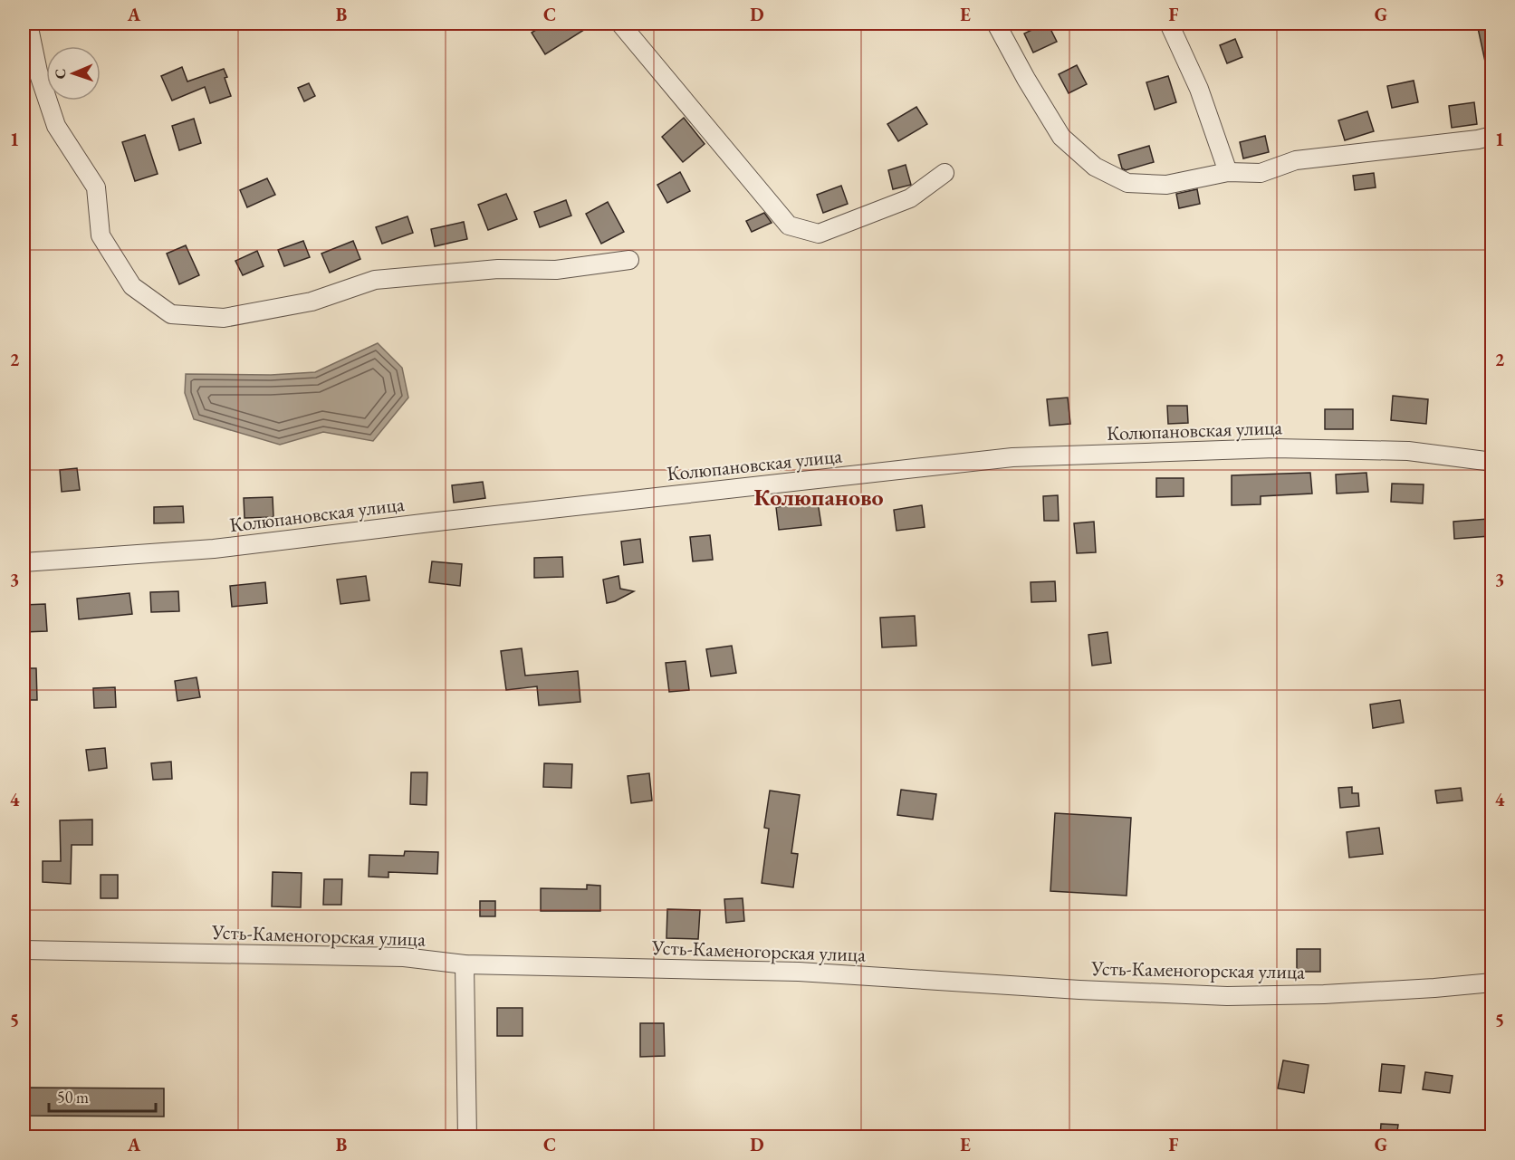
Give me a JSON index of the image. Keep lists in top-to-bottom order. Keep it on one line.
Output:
{"streets":{"street":["Колюпановская улица","Усть-Каменогорская улица"]},"districts":["Колюпаново"],"scale_bar":"50 m","north":"left","grid":{"columns":["A","B","C","D","E","F","G"],"rows":["1","2","3","4","5"]}}
